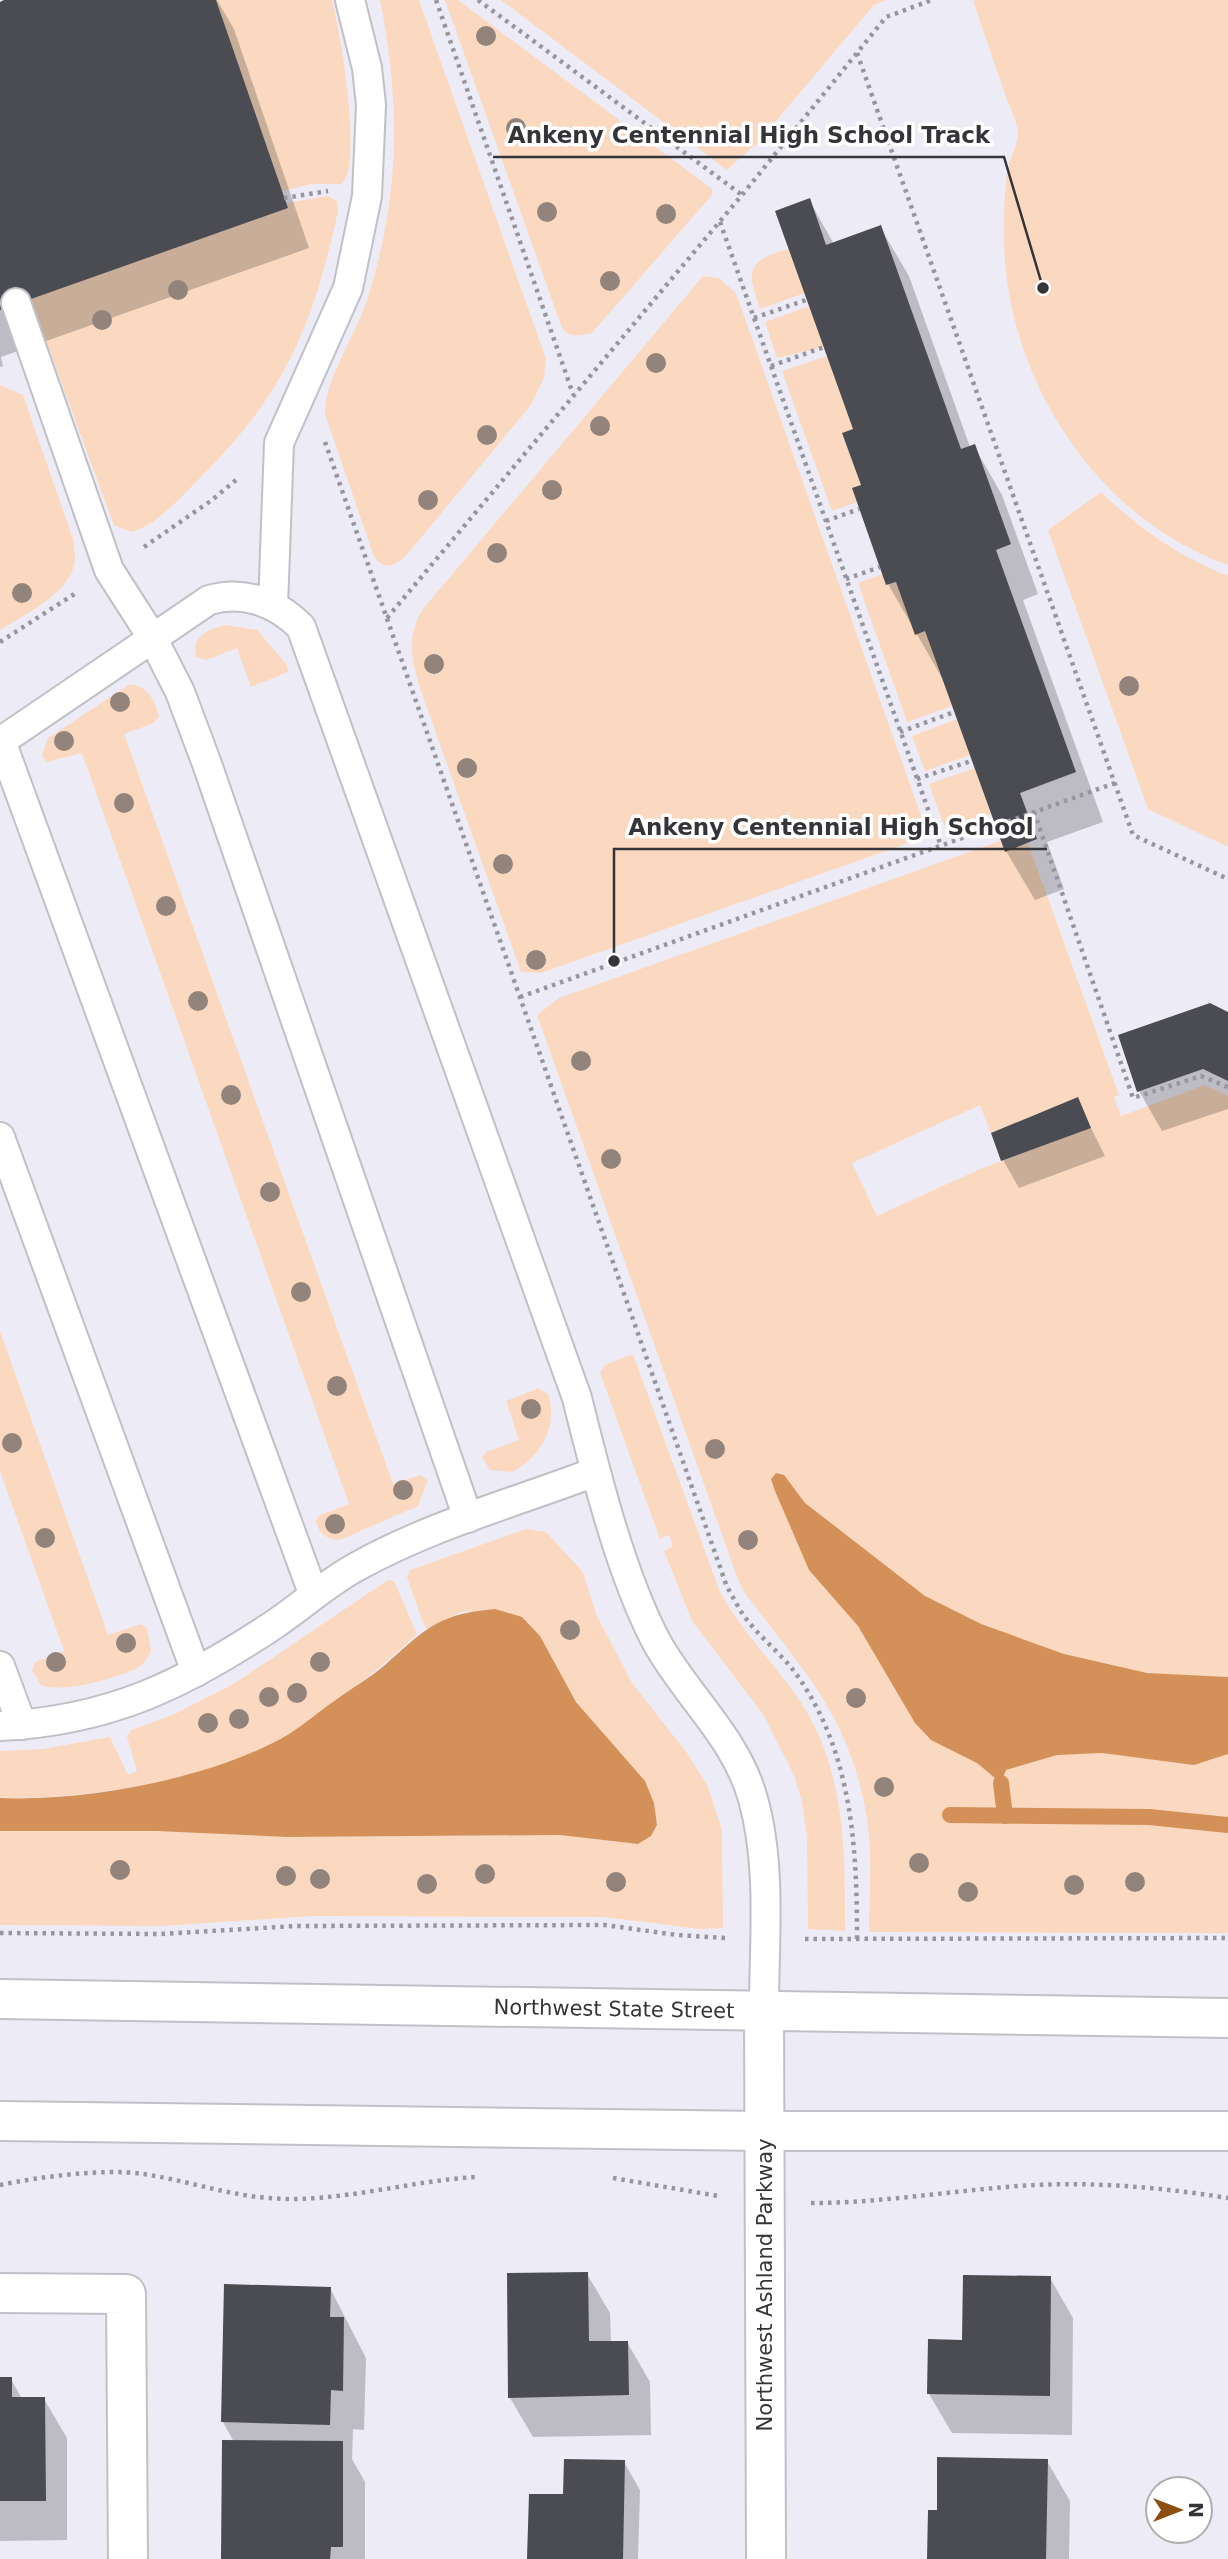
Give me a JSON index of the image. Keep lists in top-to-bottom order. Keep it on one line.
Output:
{"streets":{"main road":["Northwest State Street","Northwest Ashland Parkway"]},"crossings":[["Northwest State Street","Northwest Ashland Parkway"]],"places":["Ankeny Centennial High School Track","Ankeny Centennial High School"],"north":"right"}
